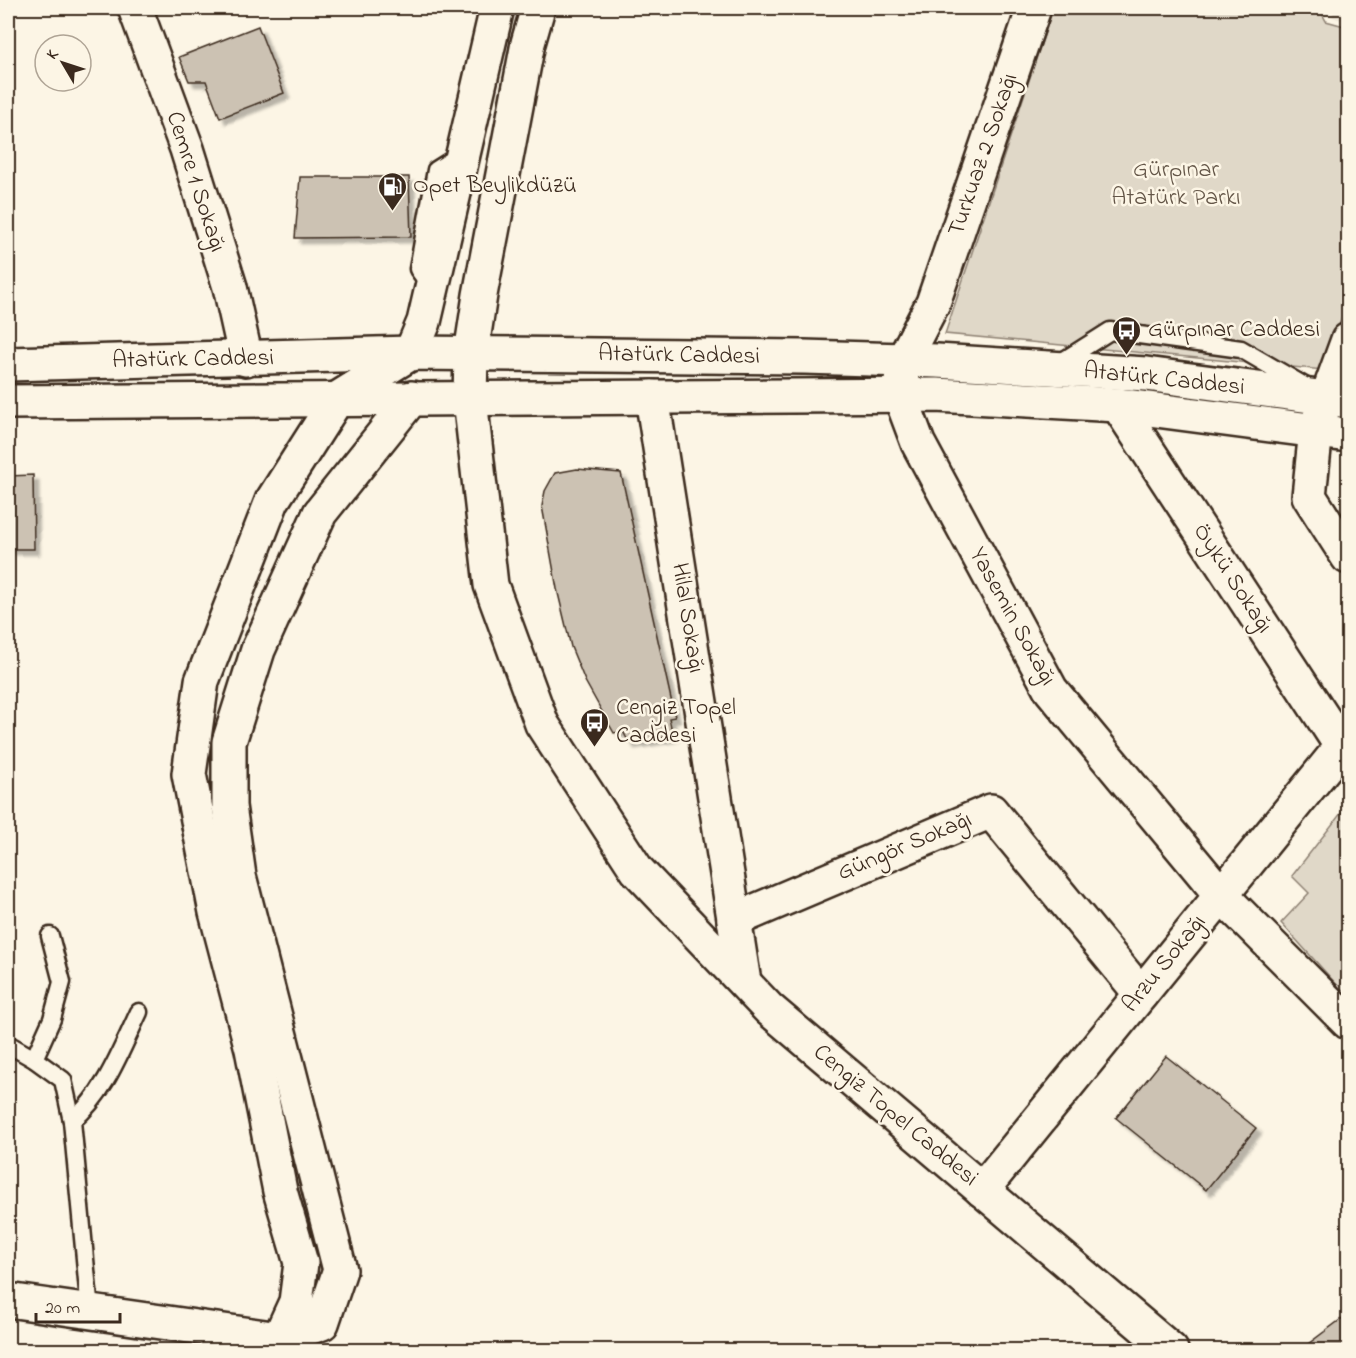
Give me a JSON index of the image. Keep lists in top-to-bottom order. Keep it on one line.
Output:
{"streets":{"street":["Turkuaz 2 Sokağı","Cemre 1 Sokağı","Atatürk Caddesi","Öykü Sokağı","Yasemin Sokağı","Hilal Sokağı","Güngör Sokağı","Arzu Sokağı","Cengiz Topel Caddesi"]},"crossings":[["Turkuaz 2 Sokağı","Yasemin Sokağı"],["Cemre 1 Sokağı","Atatürk Caddesi"],["Atatürk Caddesi","Öykü Sokağı"],["Atatürk Caddesi","Yasemin Sokağı"],["Atatürk Caddesi","Hilal Sokağı"],["Atatürk Caddesi","Cengiz Topel Caddesi"],["Öykü Sokağı","Arzu Sokağı"],["Yasemin Sokağı","Arzu Sokağı"],["Hilal Sokağı","Güngör Sokağı"],["Hilal Sokağı","Cengiz Topel Caddesi"],["Güngör Sokağı","Arzu Sokağı"],["Arzu Sokağı","Cengiz Topel Caddesi"]],"parks":["Gürpınar Atatürk Parkı"],"places":{"fuel station":["Opet Beylikdüzü"],"bus stop":["Gürpınar Caddesi","Cengiz Topel Caddesi"]},"scale_bar":"20 m","north":"top left"}
